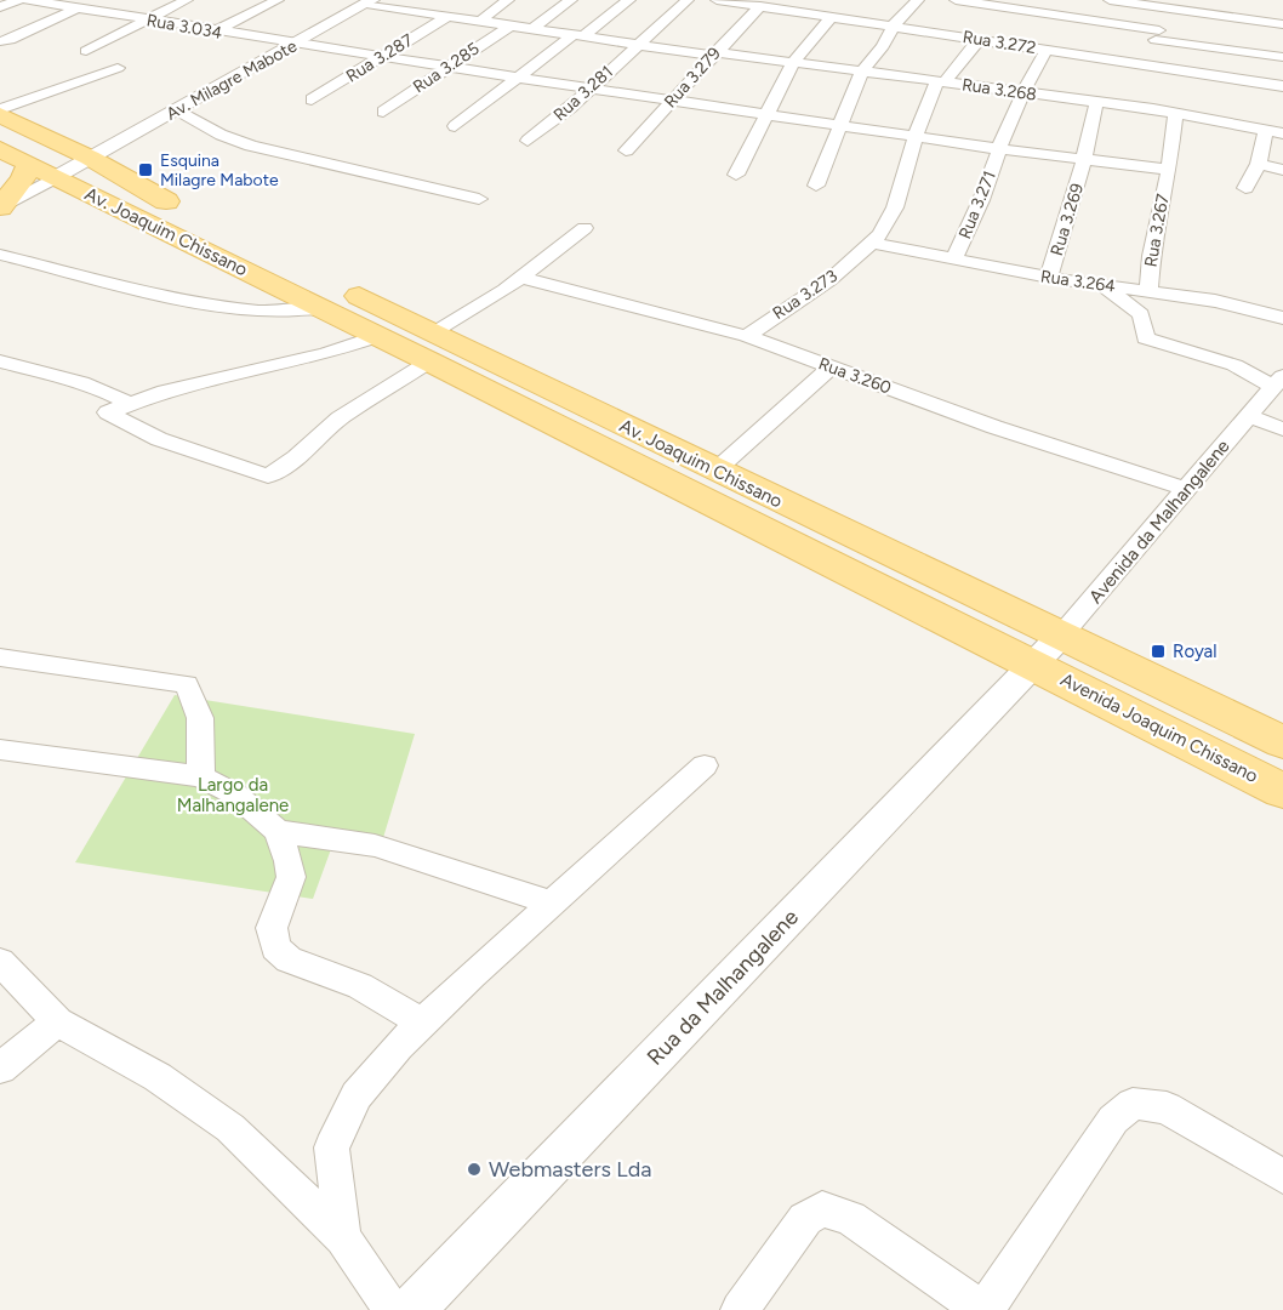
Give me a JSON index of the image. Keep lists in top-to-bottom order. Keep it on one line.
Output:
{"streets":{"main road":["Av. Joaquim Chissano","Avenida Joaquim Chissano"],"street":["Rua 3.034","Rua 3.272","Rua 3.287","Rua 3.285","Rua 3.279","Av. Milagre Mabote","Rua 3.268","Rua 3.281","Rua 3.271","Rua 3.269","Rua 3.267","Rua 3.264","Rua 3.273","Rua 3.260","Avenida da Malhangalene","Rua da Malhangalene"]},"crossings":[["Rua 3.034","Rua 3.287"],["Rua 3.034","Rua 3.285"],["Rua 3.034","Rua 3.279"],["Rua 3.034","Av. Milagre Mabote"],["Rua 3.034","Rua 3.281"],["Rua 3.034","Rua 3.271"],["Rua 3.034","Rua 3.269"],["Rua 3.034","Rua 3.267"],["Rua 3.034","Rua 3.273"],["Rua 3.272","Rua 3.279"],["Rua 3.272","Rua 3.268"],["Rua 3.272","Rua 3.271"],["Rua 3.272","Rua 3.273"],["Rua 3.287","Rua 3.268"],["Rua 3.285","Rua 3.268"],["Rua 3.279","Rua 3.268"],["Av. Milagre Mabote","Rua 3.268"],["Av. Milagre Mabote","Av. Joaquim Chissano"],["Rua 3.268","Rua 3.281"],["Rua 3.268","Rua 3.271"],["Rua 3.268","Rua 3.269"],["Rua 3.268","Rua 3.267"],["Rua 3.268","Rua 3.273"],["Rua 3.271","Rua 3.264"],["Rua 3.269","Rua 3.264"],["Rua 3.267","Rua 3.264"],["Av. Joaquim Chissano","Avenida da Malhangalene"],["Av. Joaquim Chissano","Avenida Joaquim Chissano"],["Av. Joaquim Chissano","Rua da Malhangalene"],["Rua 3.264","Rua 3.273"],["Rua 3.273","Rua 3.260"],["Rua 3.260","Avenida da Malhangalene"],["Avenida da Malhangalene","Avenida Joaquim Chissano"],["Avenida da Malhangalene","Rua da Malhangalene"],["Avenida Joaquim Chissano","Rua da Malhangalene"]],"parks":["Largo da Malhangalene"],"places":{"transit":["Esquina Milagre Mabote","Royal"],"other":["Webmasters Lda"]}}
